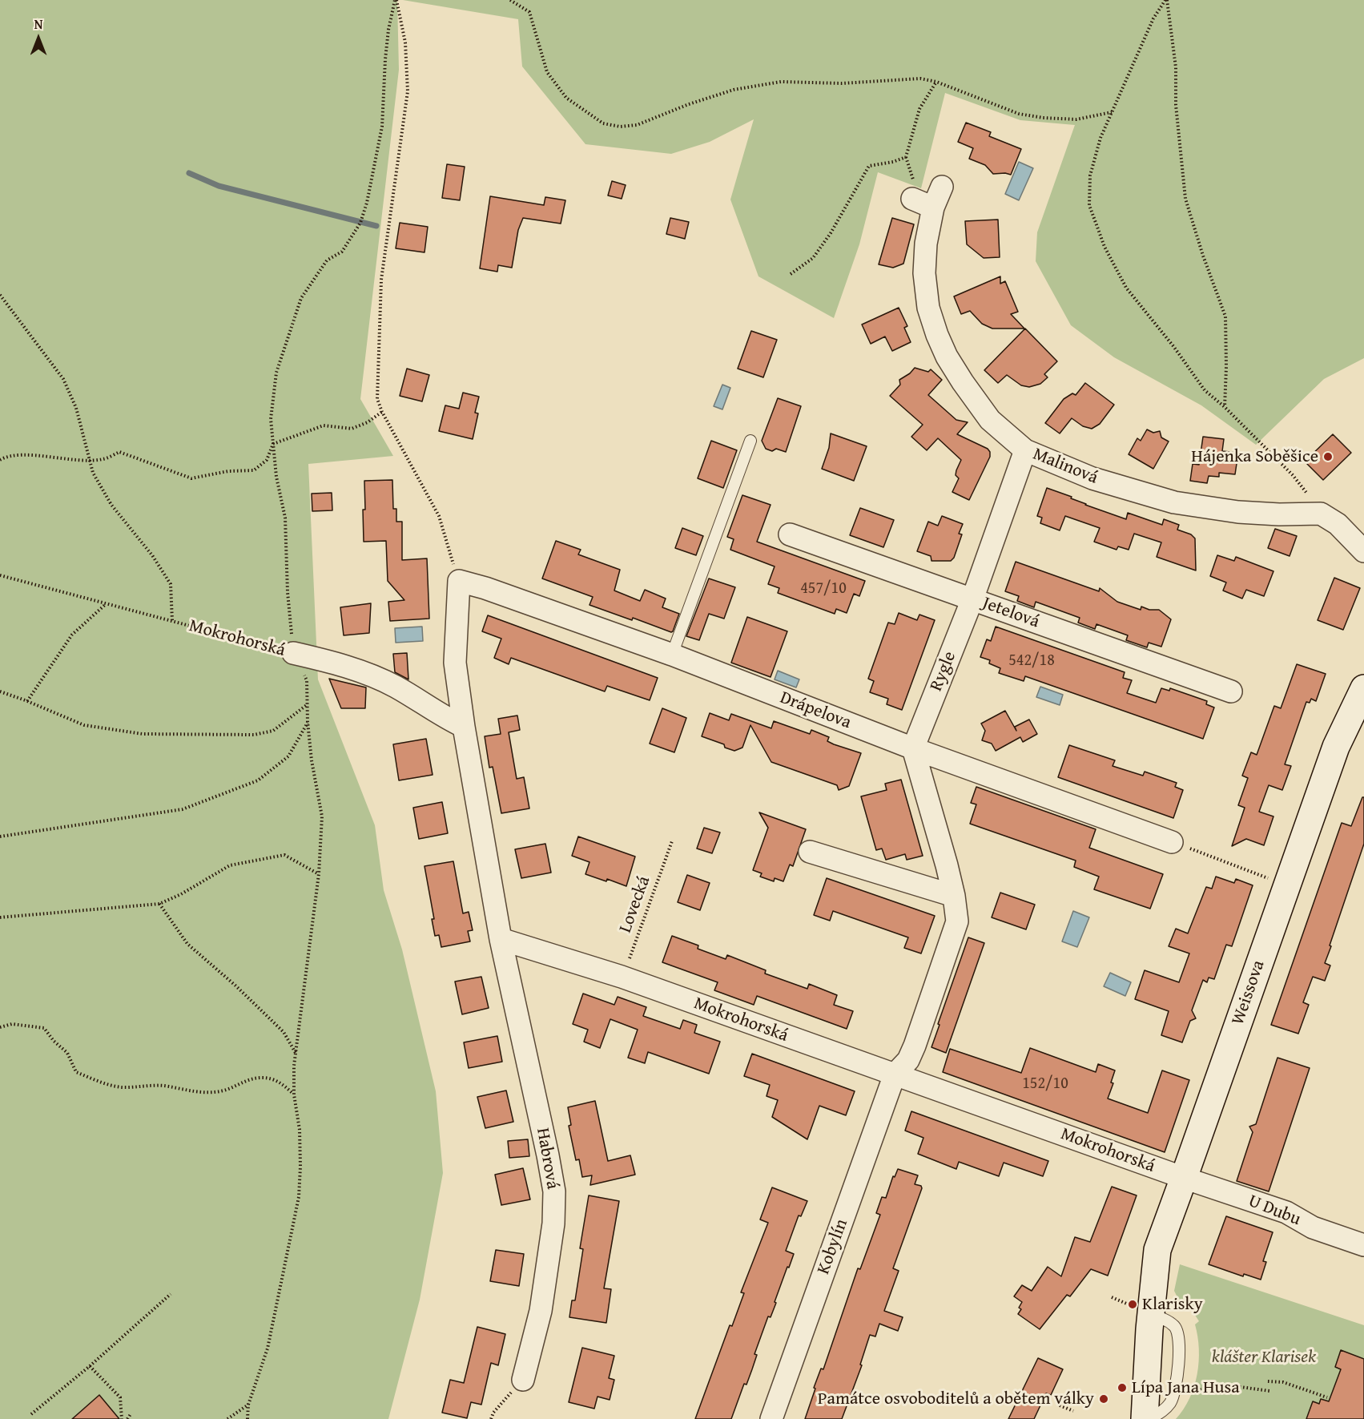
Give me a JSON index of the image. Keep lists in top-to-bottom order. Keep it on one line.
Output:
{"streets":{"street":["Malinová","Jetelová","Mokrohorská","Rygle","Drápelova","Weissova","Habrová","U Dubu","Kobylín"],"path":["Lovecká"]},"crossings":[["Malinová","Rygle"],["Jetelová","Rygle"],["Mokrohorská","Lovecká"],["Mokrohorská","Weissova"],["Mokrohorská","Habrová"],["Mokrohorská","U Dubu"],["Mokrohorská","Kobylín"],["Rygle","Drápelova"],["Weissova","U Dubu"]],"parks":["klášter Klarisek"],"places":["Hájenka Soběšice","Klarisky","Lípa Jana Husa","Památce osvoboditelů a obětem války"],"house_numbers":["457/10","542/18","152/10"],"north":"top"}
